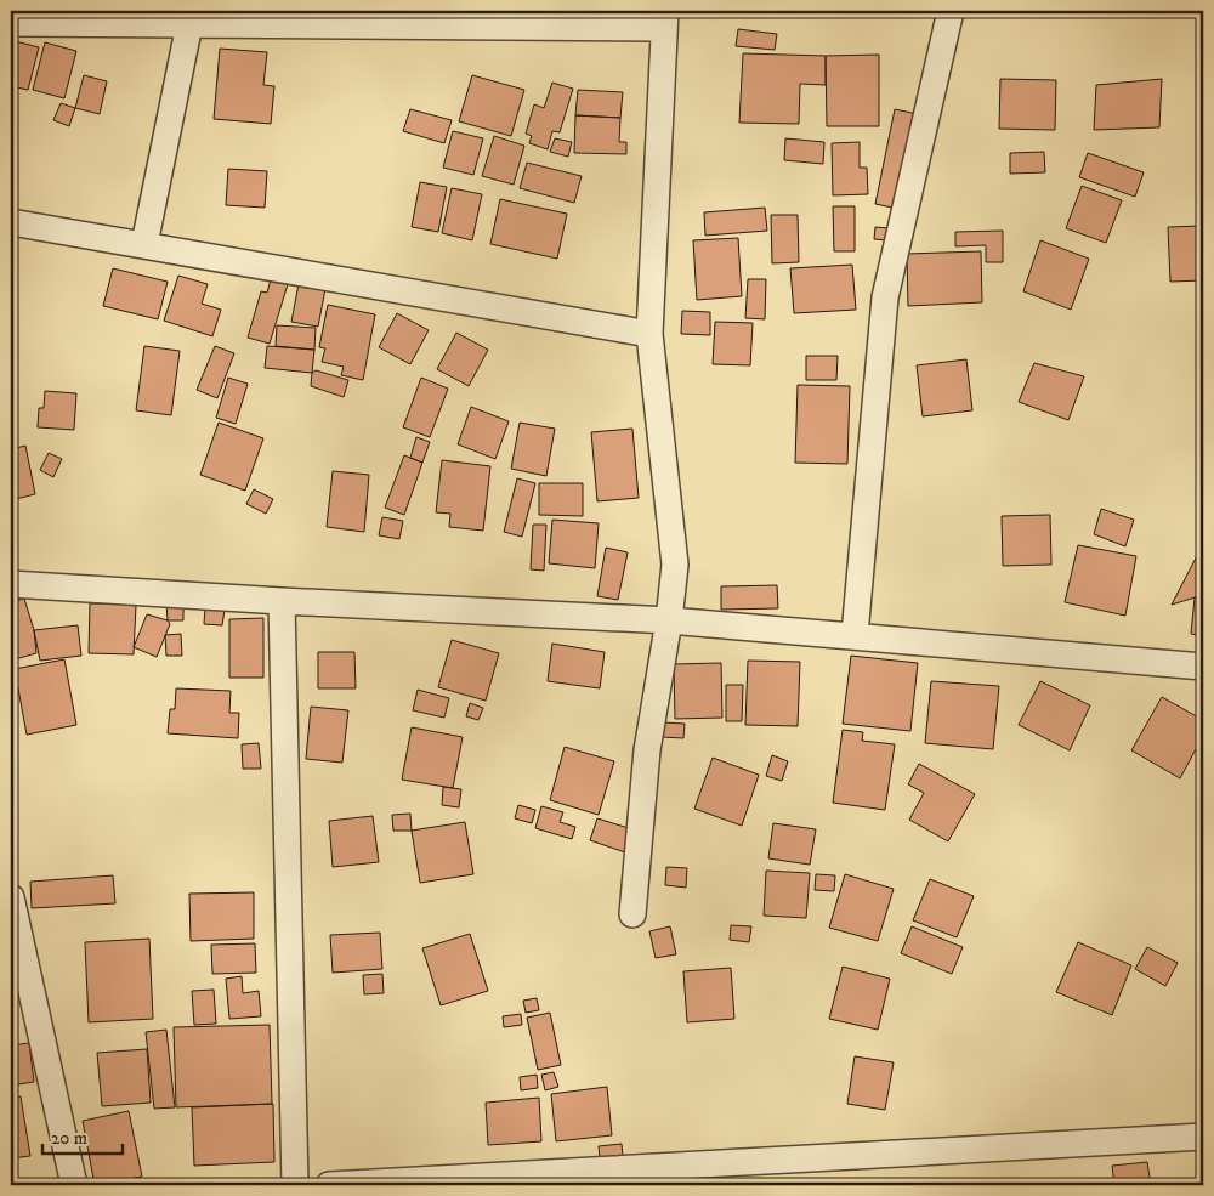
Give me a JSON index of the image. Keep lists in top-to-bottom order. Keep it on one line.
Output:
{"scale_bar":"20 m"}
